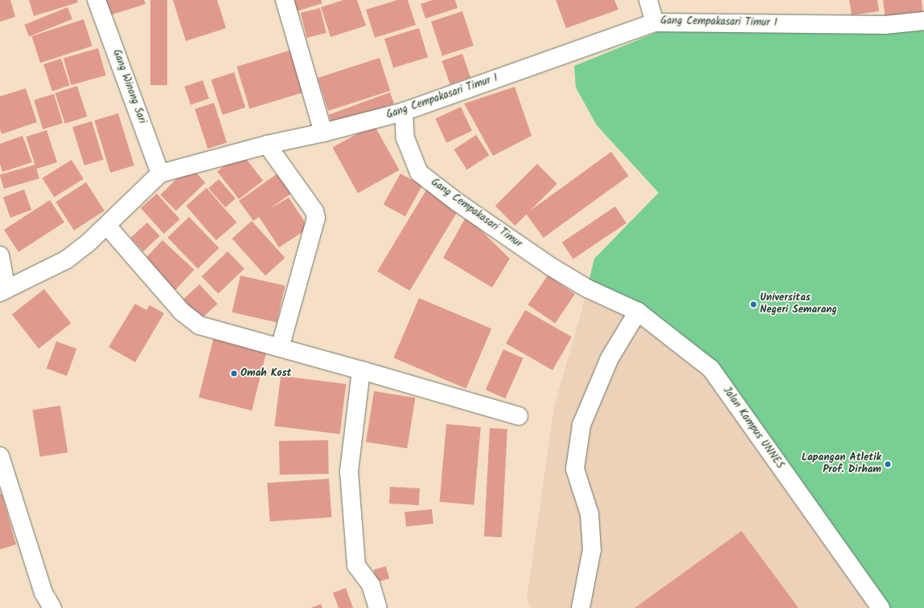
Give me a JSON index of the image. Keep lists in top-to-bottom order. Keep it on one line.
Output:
{"streets":{"street":["Gang Cempakasari Timur I","Gang Winong Sari","Gang Cempakasari Timur","Jalan Kampus UNNES"]},"crossings":[["Gang Cempakasari Timur I","Gang Winong Sari"],["Gang Cempakasari Timur I","Gang Cempakasari Timur"],["Gang Cempakasari Timur","Jalan Kampus UNNES"]],"places":["Universitas Negeri Semarang","Omah Kost","Lapangan Atletik Prof. Dirham"]}
